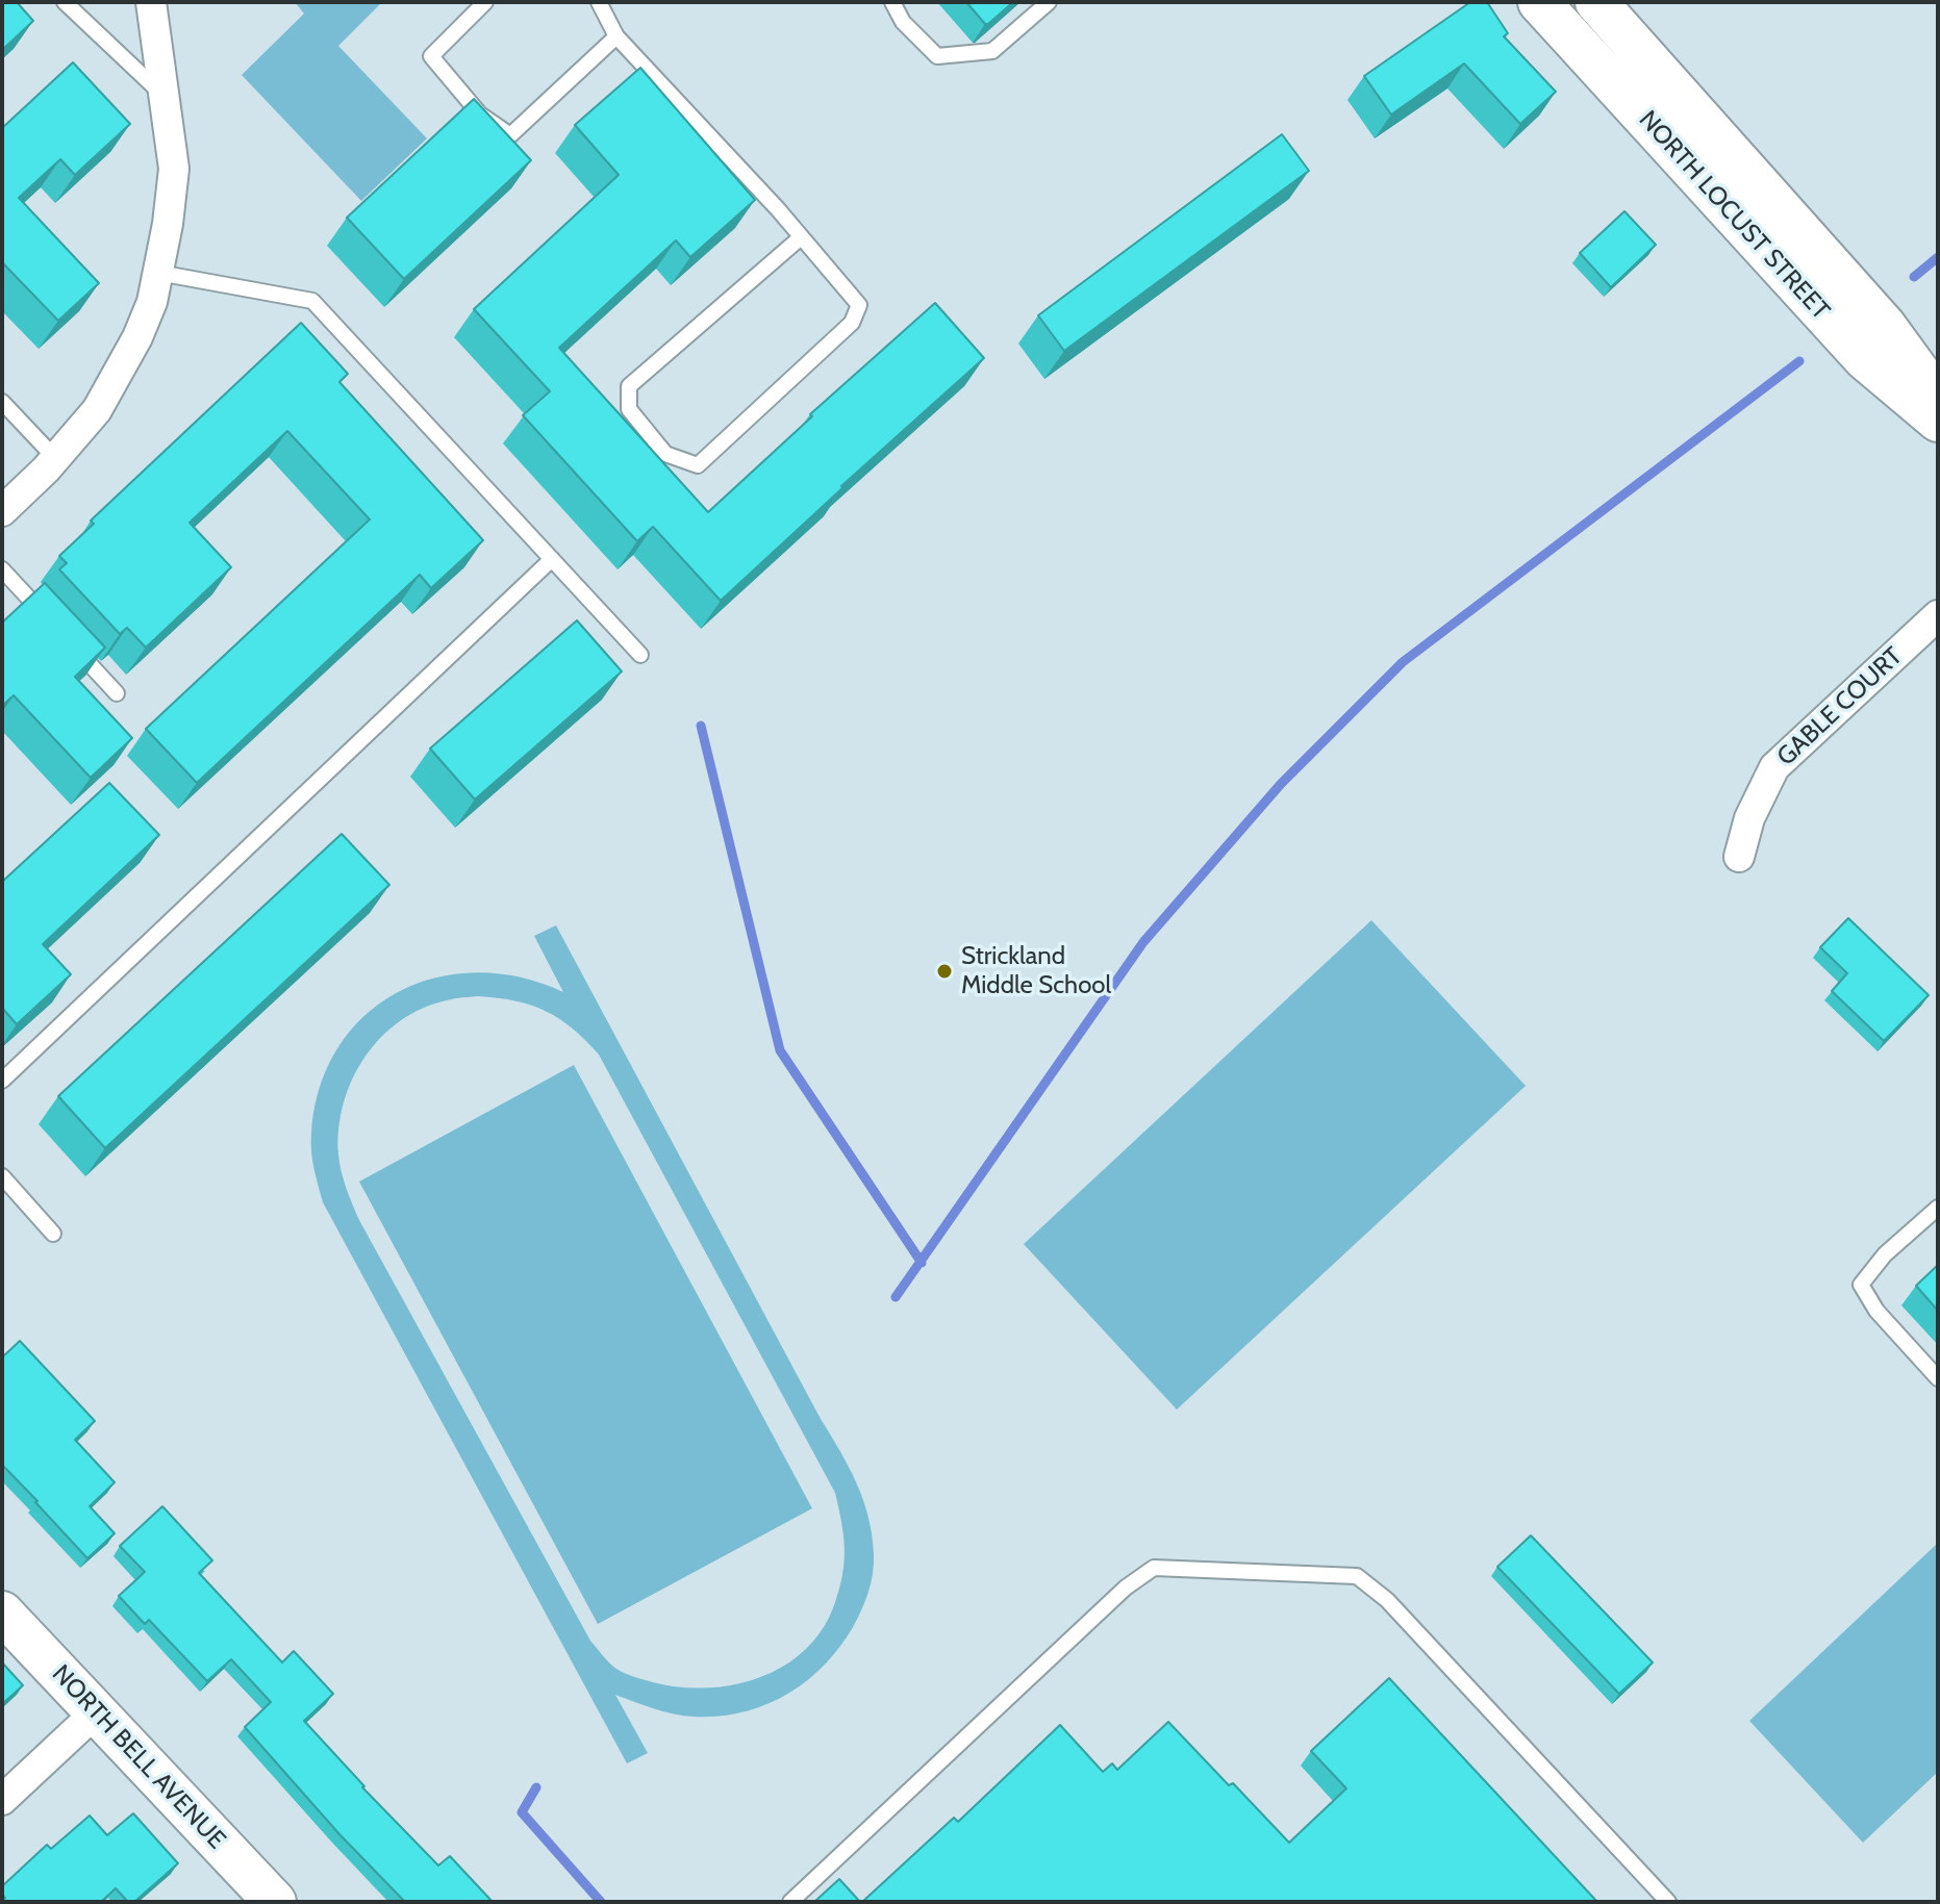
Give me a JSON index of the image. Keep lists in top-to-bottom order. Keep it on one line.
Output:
{"streets":{"main road":["NORTH LOCUST STREET","NORTH BELL AVENUE"],"street":["GABLE COURT"]},"places":["Strickland Middle School"]}
